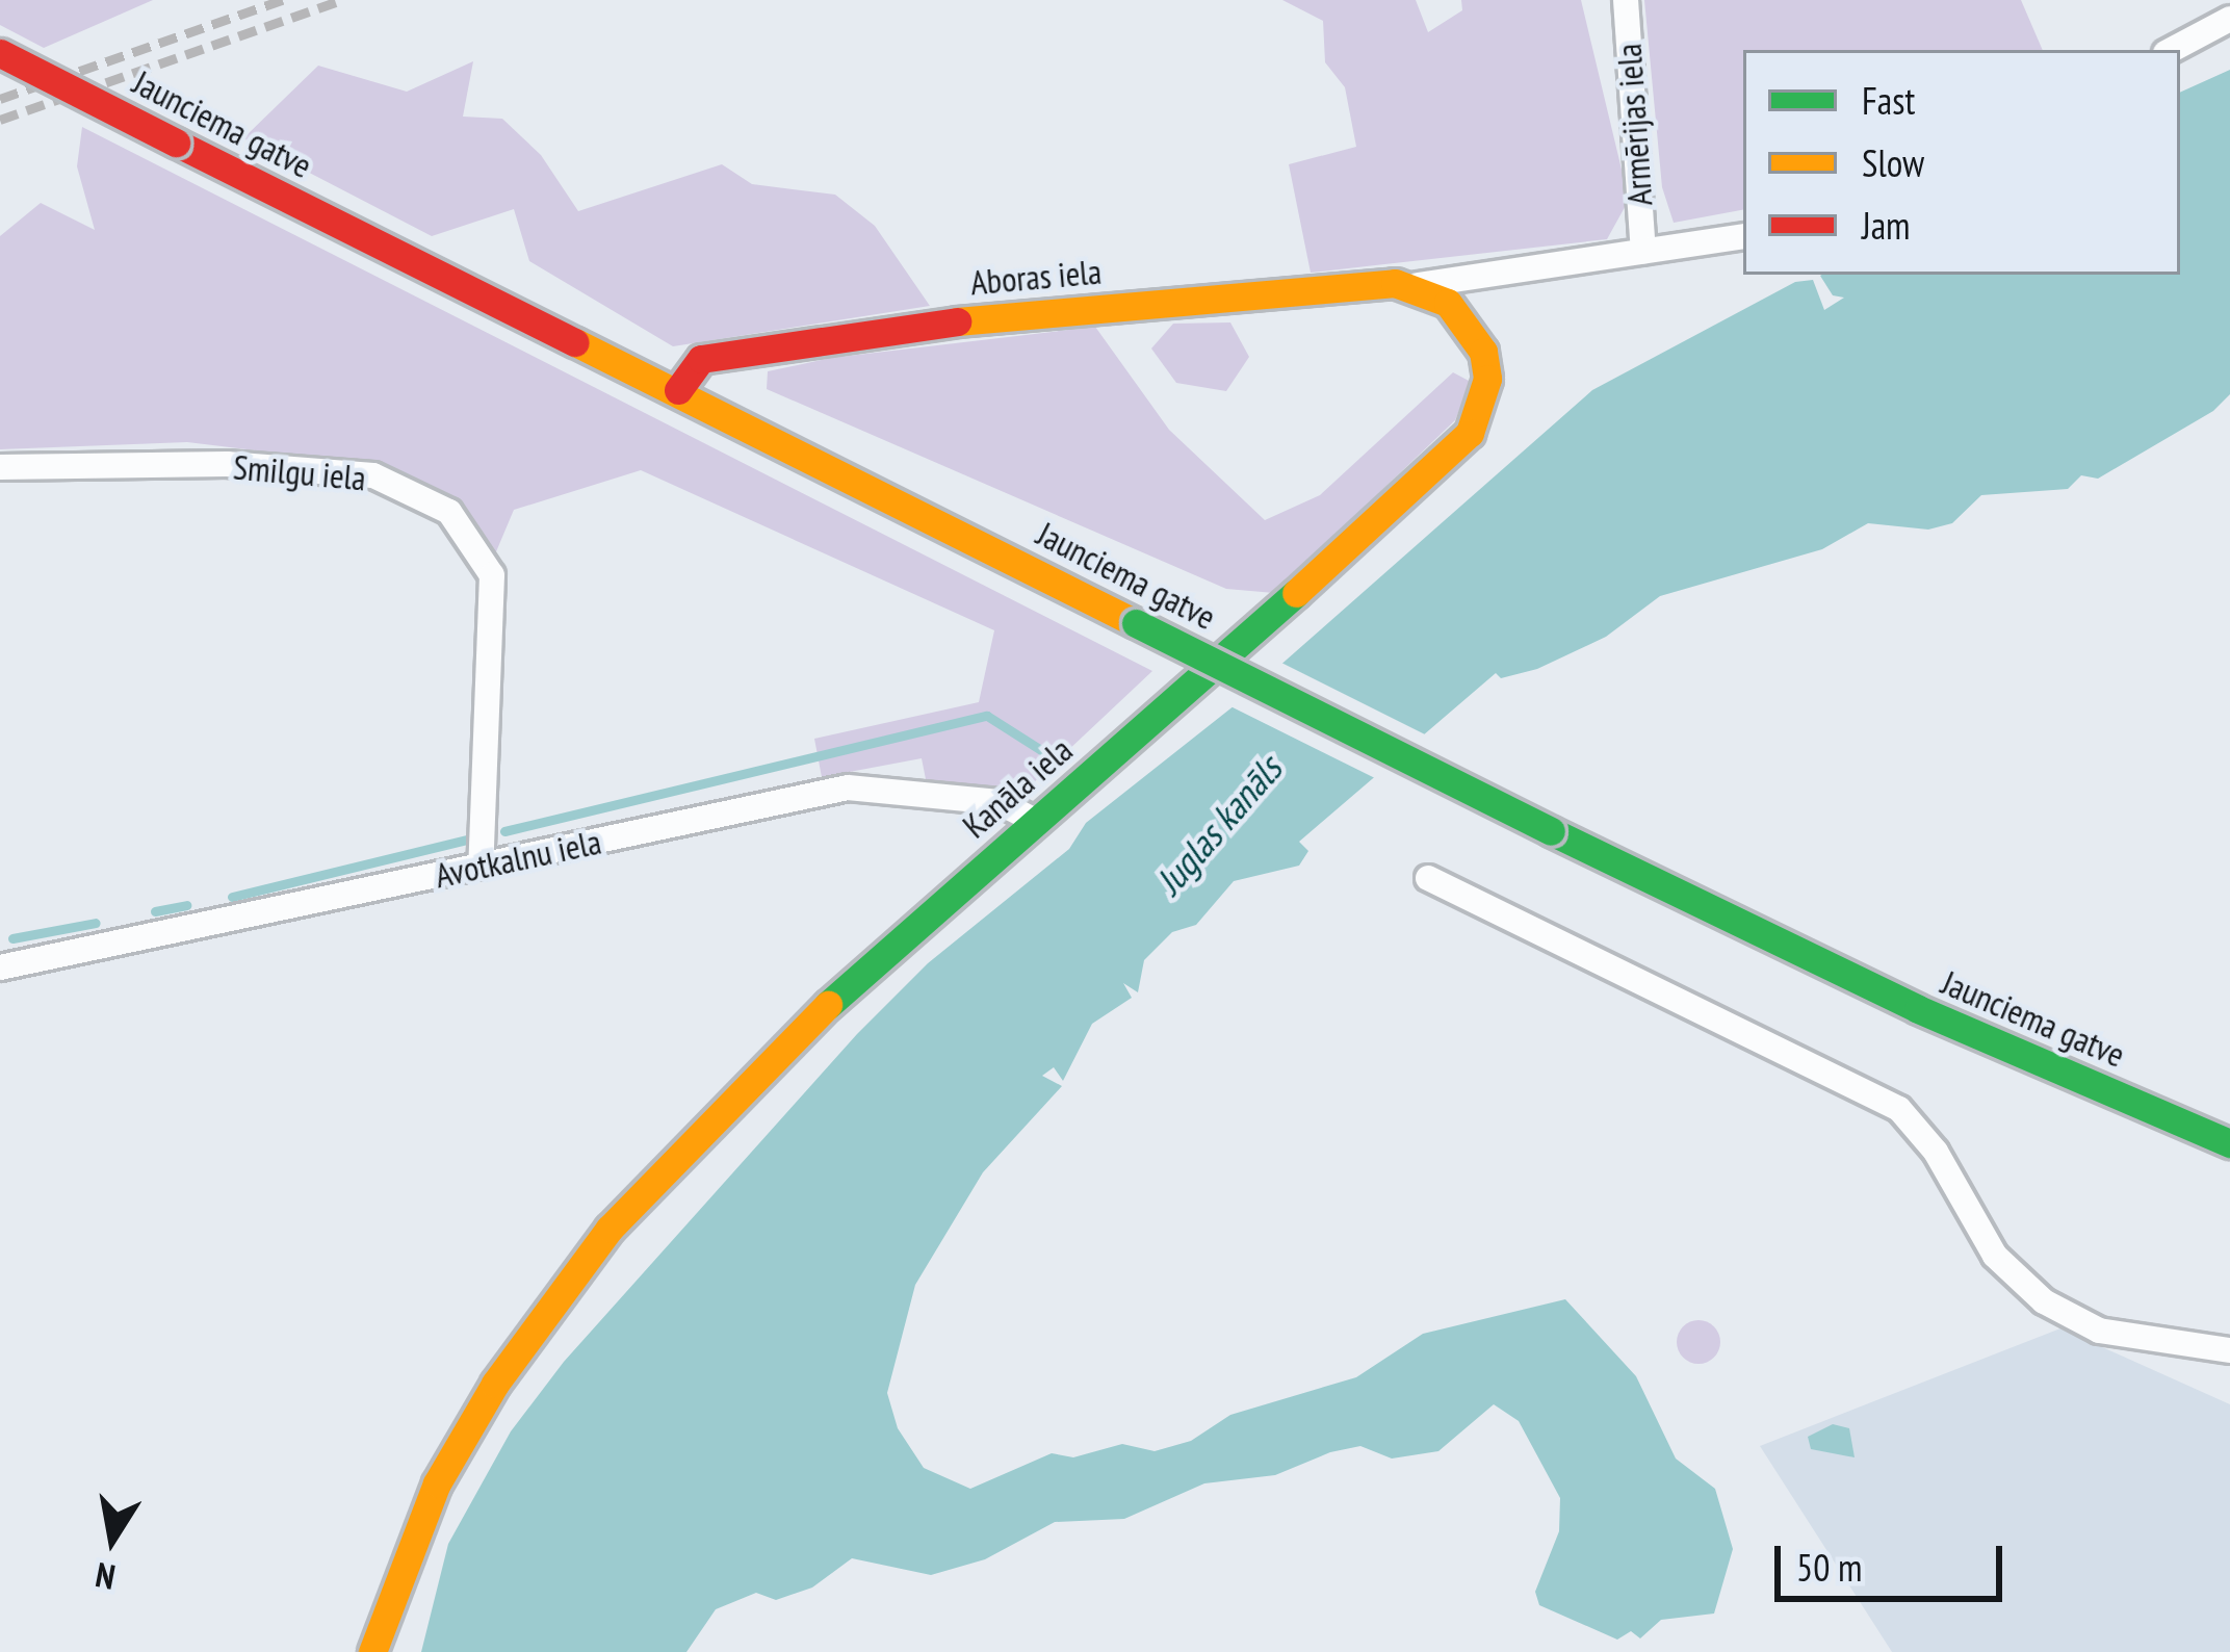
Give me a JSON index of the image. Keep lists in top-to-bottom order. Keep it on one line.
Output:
{"streets":{"street":["Jaunciema gatve","Armērijas iela","Aboras iela","Smilgu iela","Kanāla iela","Avotkalnu iela"]},"crossings":[["Jaunciema gatve","Aboras iela"],["Aboras iela","Kanāla iela"],["Smilgu iela","Avotkalnu iela"],["Kanāla iela","Avotkalnu iela"]],"water":["Juglas kanāls"],"legend":["Fast","Slow","Jam"],"scale_bar":"50 m","north":"bottom"}
